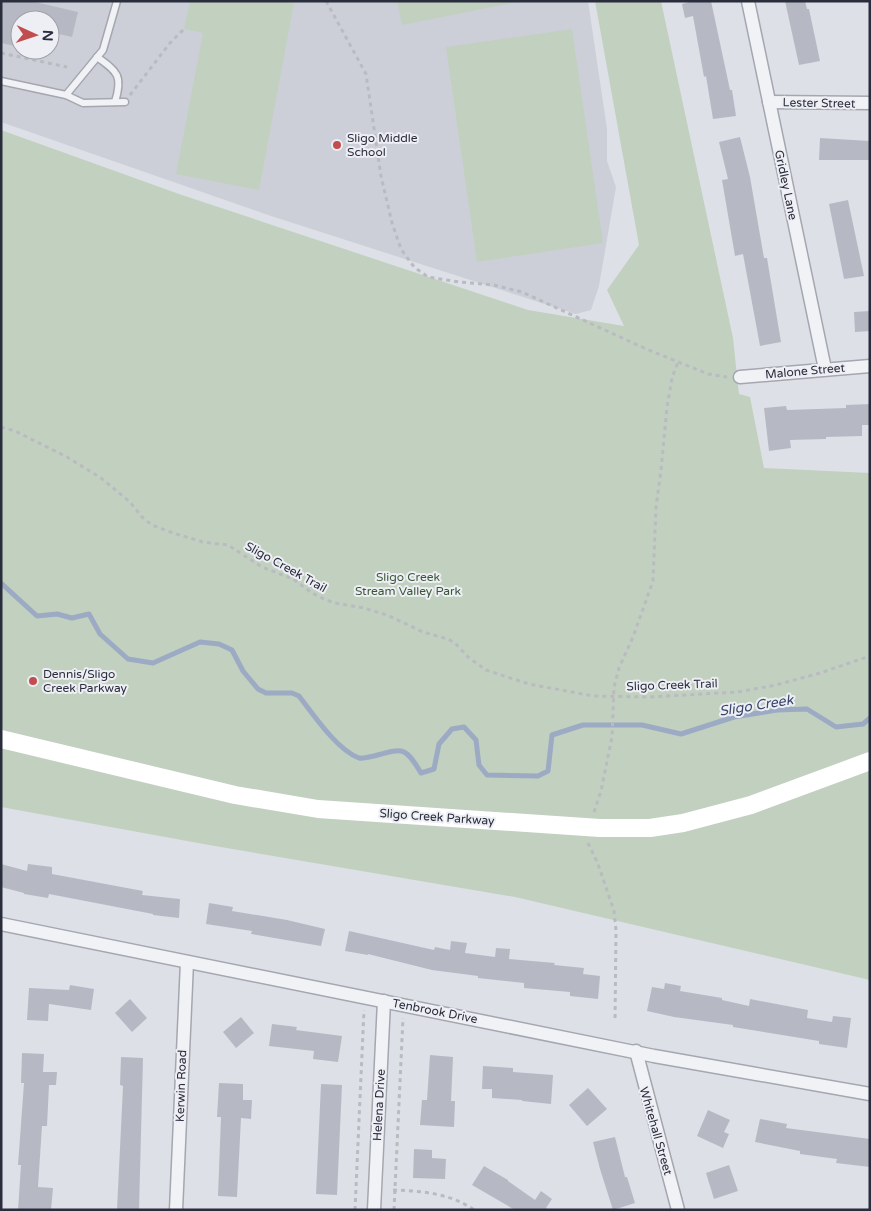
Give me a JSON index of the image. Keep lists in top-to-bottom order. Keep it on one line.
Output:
{"streets":{"street":["Lester Street","Gridley Lane","Malone Street","Sligo Creek Parkway","Tenbrook Drive","Kerwin Road","Helena Drive","Whitehall Street"],"path":["Sligo Creek Trail"]},"crossings":[["Lester Street","Gridley Lane"],["Gridley Lane","Malone Street"],["Tenbrook Drive","Kerwin Road"],["Tenbrook Drive","Helena Drive"],["Tenbrook Drive","Whitehall Street"]],"water":["Sligo Creek"],"parks":["Sligo Creek Stream Valley Park"],"places":["Sligo Middle School","Dennis/Sligo Creek Parkway"],"north":"right"}
